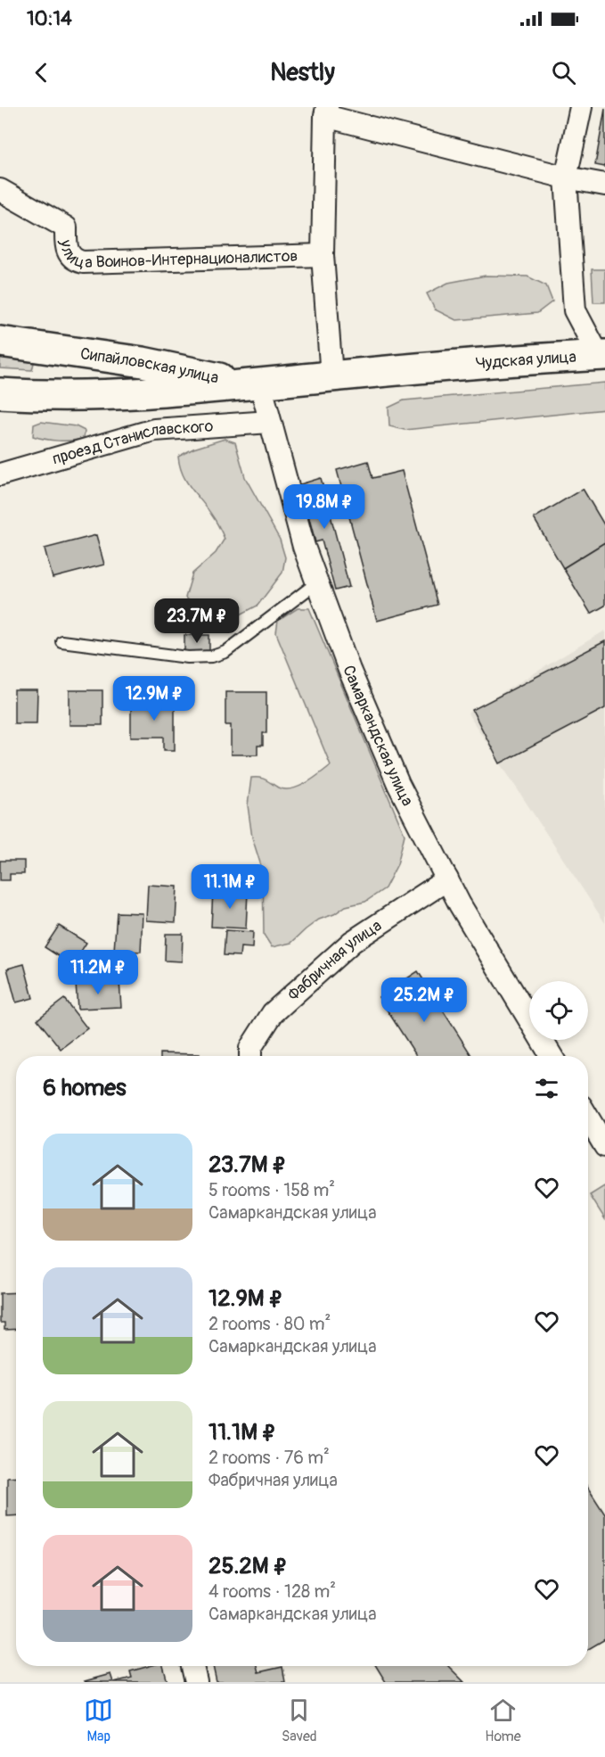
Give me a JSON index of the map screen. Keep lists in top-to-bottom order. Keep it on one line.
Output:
{"streets":{"main road":["Чудская улица","Сипайловская улица"],"street":["улица Воинов-Интернационалистов","проезд Станиславского","Самаркандская улица","Фабричная улица"]},"crossings":[["Чудская улица","Сипайловская улица"],["Сипайловская улица","Самаркандская улица"],["проезд Станиславского","Самаркандская улица"],["Самаркандская улица","Фабричная улица"]],"page":{"status":"10:14","header":"Nestly","price":["19.8M ₽","23.7M ₽","12.9M ₽","11.1M ₽","11.2M ₽","25.2M ₽"],"heading":"6 homes","list":[{"name":"23.7M ₽","note":"5 rooms · 158 m² · Самаркандская улица"},{"name":"12.9M ₽","note":"2 rooms · 80 m² · Самаркандская улица"},{"name":"11.1M ₽","note":"2 rooms · 76 m² · Фабричная улица"},{"name":"25.2M ₽","note":"4 rooms · 128 m² · Самаркандская улица"}],"tabs":["Map","Saved","Home"]}}
